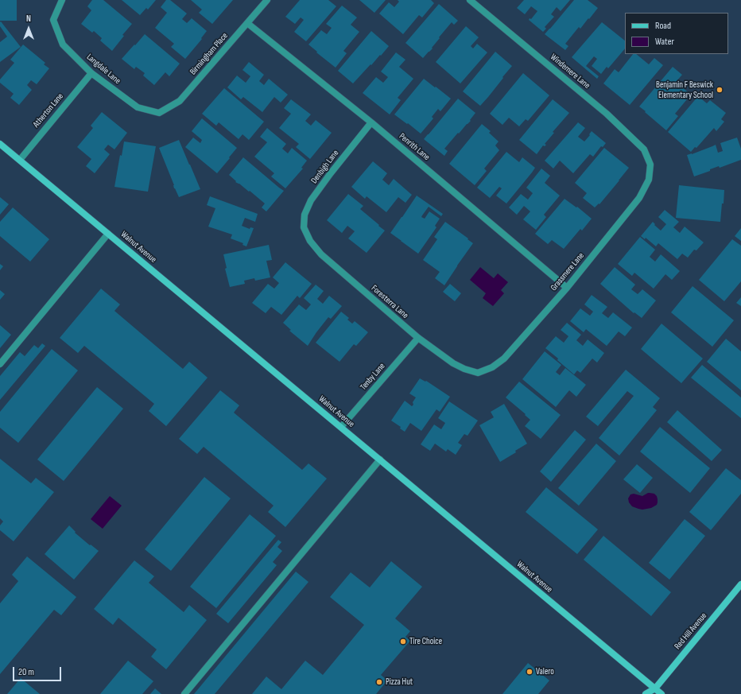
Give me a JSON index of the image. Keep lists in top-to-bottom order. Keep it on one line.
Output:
{"streets":{"main road":["Walnut Avenue","Red Hill Avenue"],"street":["Birmingham Place","Langdale Lane","Windemere Lane","Atherton Lane","Penrith Lane","Denbigh Lane","Grassmere Lane","Foresterra Lane","Tenby Lane"]},"crossings":[["Birmingham Place","Langdale Lane"],["Birmingham Place","Penrith Lane"],["Langdale Lane","Atherton Lane"],["Windemere Lane","Grassmere Lane"],["Atherton Lane","Walnut Avenue"],["Penrith Lane","Denbigh Lane"],["Penrith Lane","Grassmere Lane"],["Denbigh Lane","Foresterra Lane"],["Walnut Avenue","Tenby Lane"],["Walnut Avenue","Red Hill Avenue"],["Grassmere Lane","Foresterra Lane"],["Foresterra Lane","Tenby Lane"]],"places":["Benjamin F Beswick Elementary School","Tire Choice","Valero","Pizza Hut"],"legend":["Road","Water"],"scale_bar":"20 m","north":"top"}
